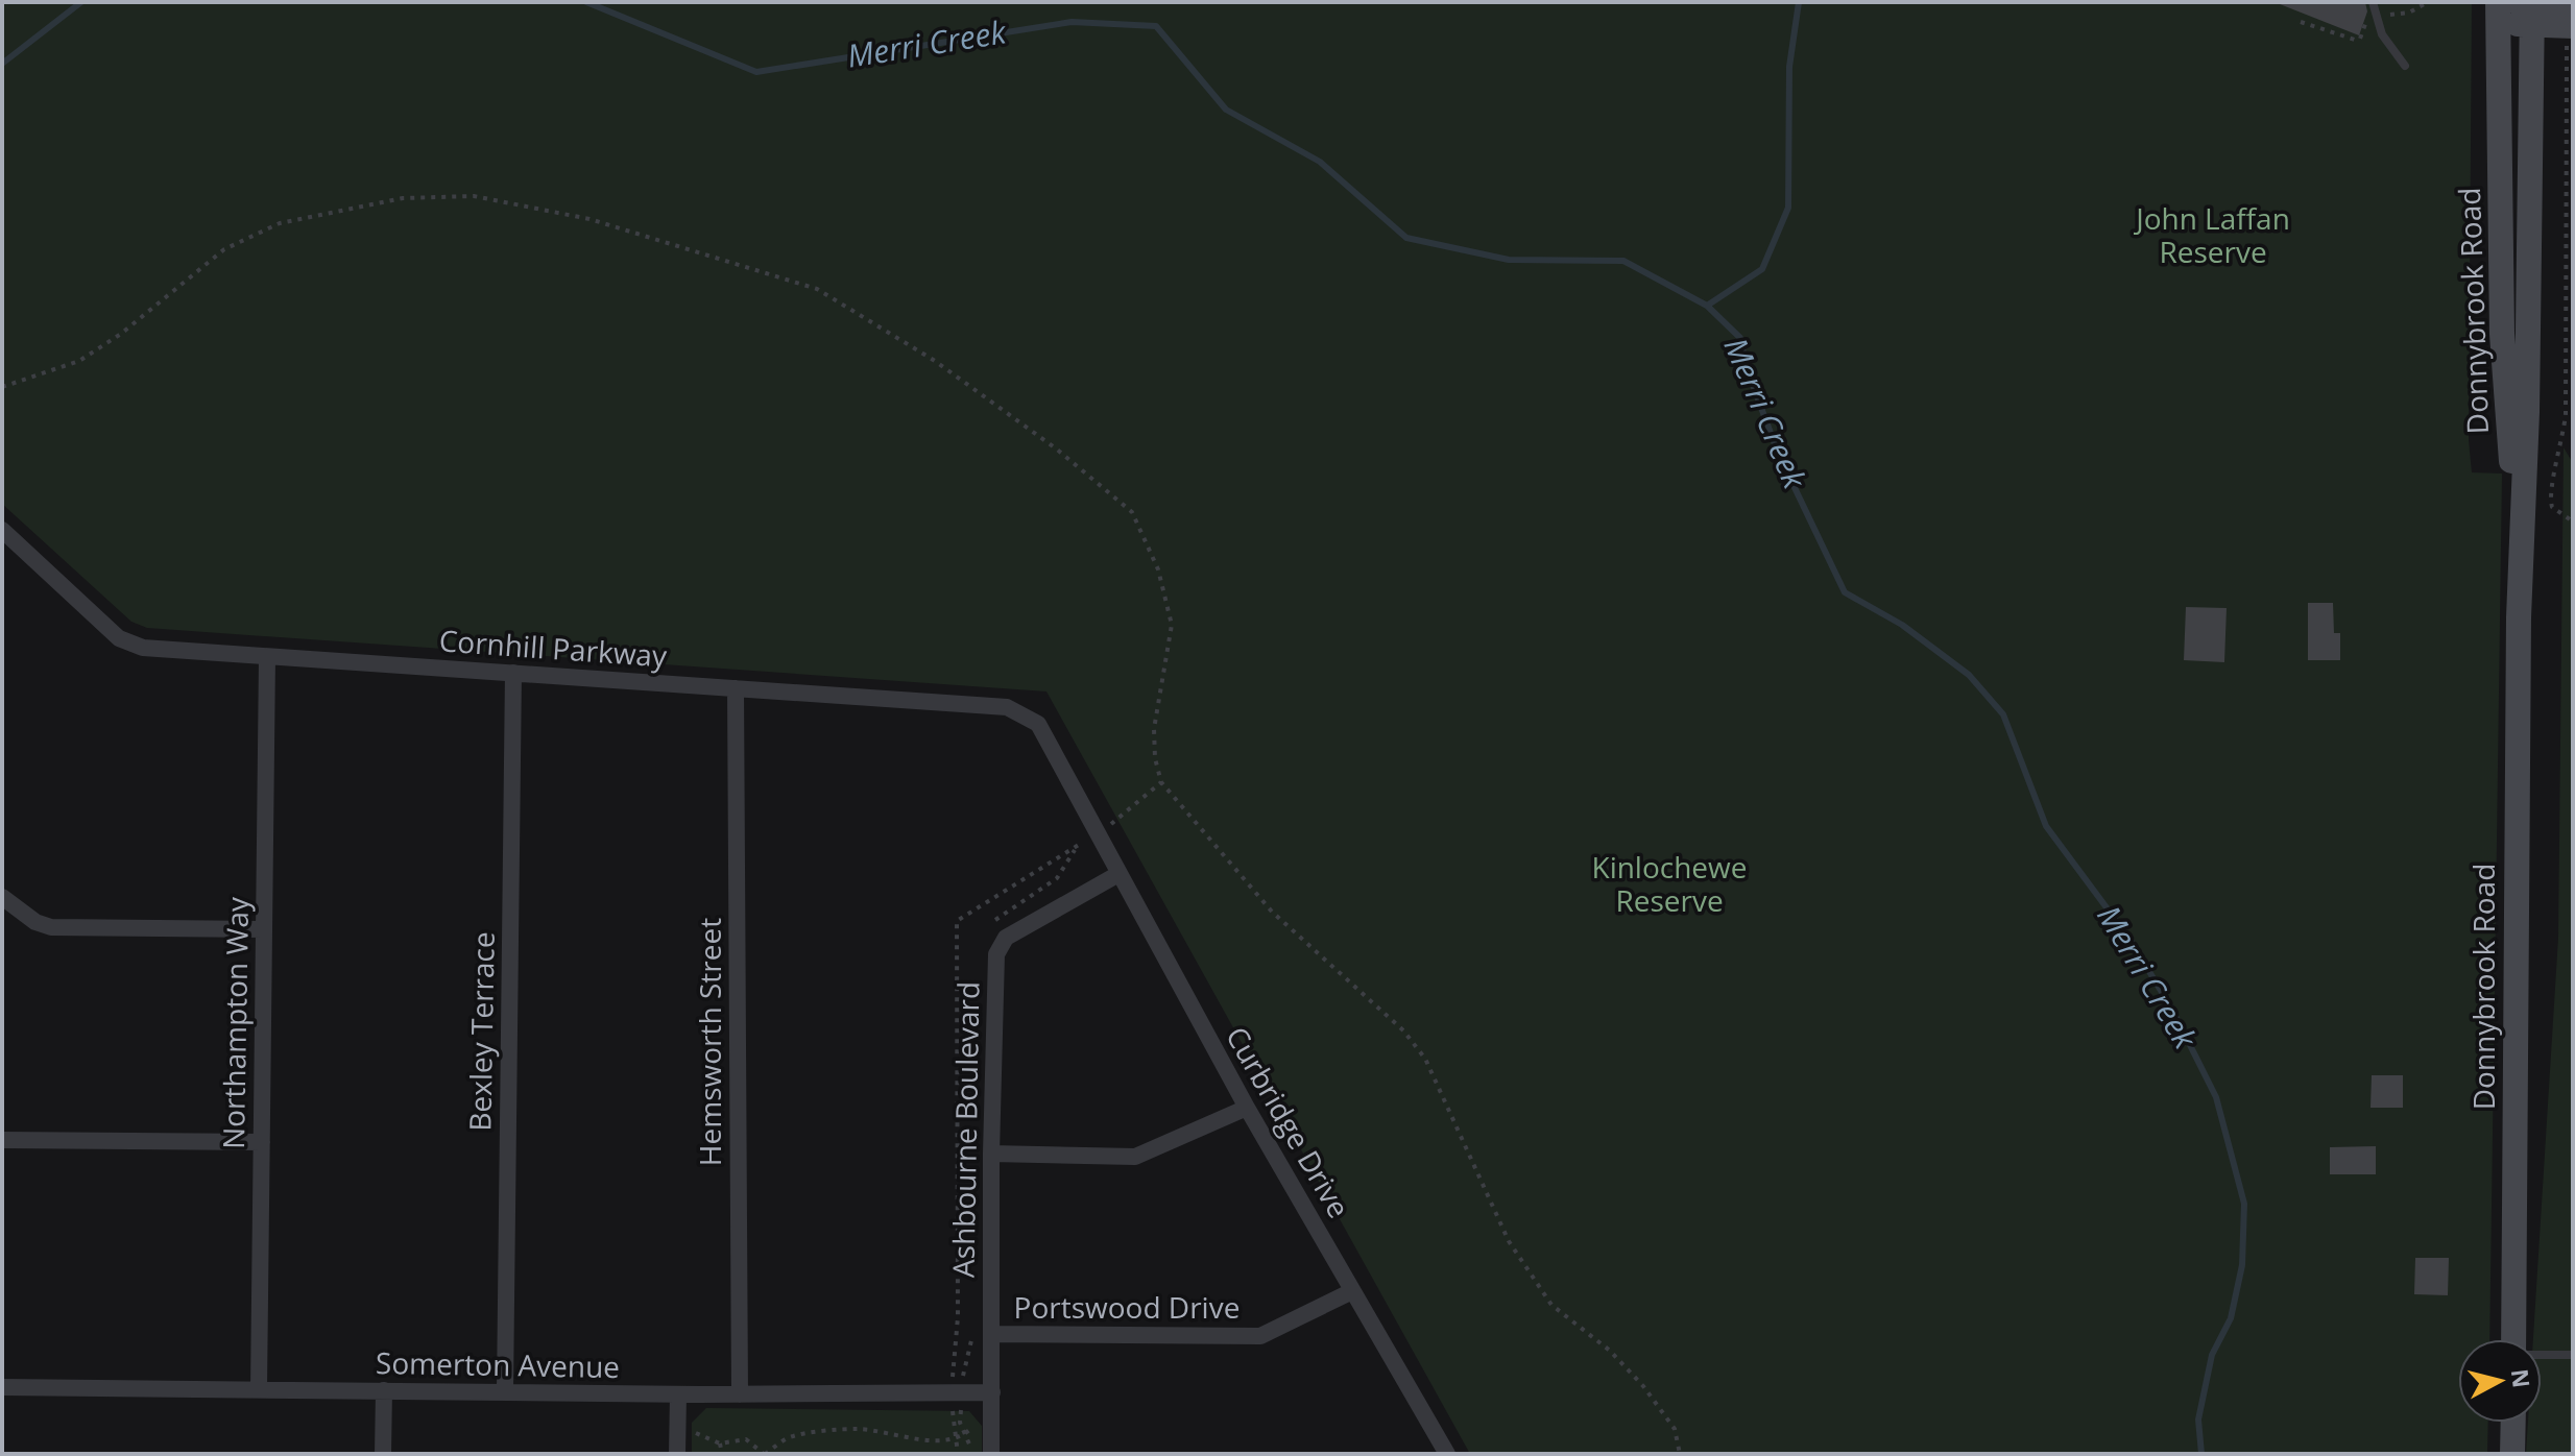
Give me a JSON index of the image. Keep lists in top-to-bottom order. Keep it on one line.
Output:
{"streets":{"main road":["Donnybrook Road"],"street":["Cornhill Parkway","Northampton Way","Bexley Terrace","Hemsworth Street","Curbridge Drive","Ashbourne Boulevard","Portswood Drive","Somerton Avenue"]},"crossings":[["Cornhill Parkway","Northampton Way"],["Cornhill Parkway","Bexley Terrace"],["Cornhill Parkway","Hemsworth Street"],["Cornhill Parkway","Curbridge Drive"],["Northampton Way","Somerton Avenue"],["Bexley Terrace","Somerton Avenue"],["Hemsworth Street","Somerton Avenue"],["Curbridge Drive","Ashbourne Boulevard"],["Curbridge Drive","Portswood Drive"],["Ashbourne Boulevard","Portswood Drive"],["Ashbourne Boulevard","Somerton Avenue"]],"water":["Merri Creek"],"parks":["John Laffan Reserve","Kinlochewe Reserve"],"north":"right"}
